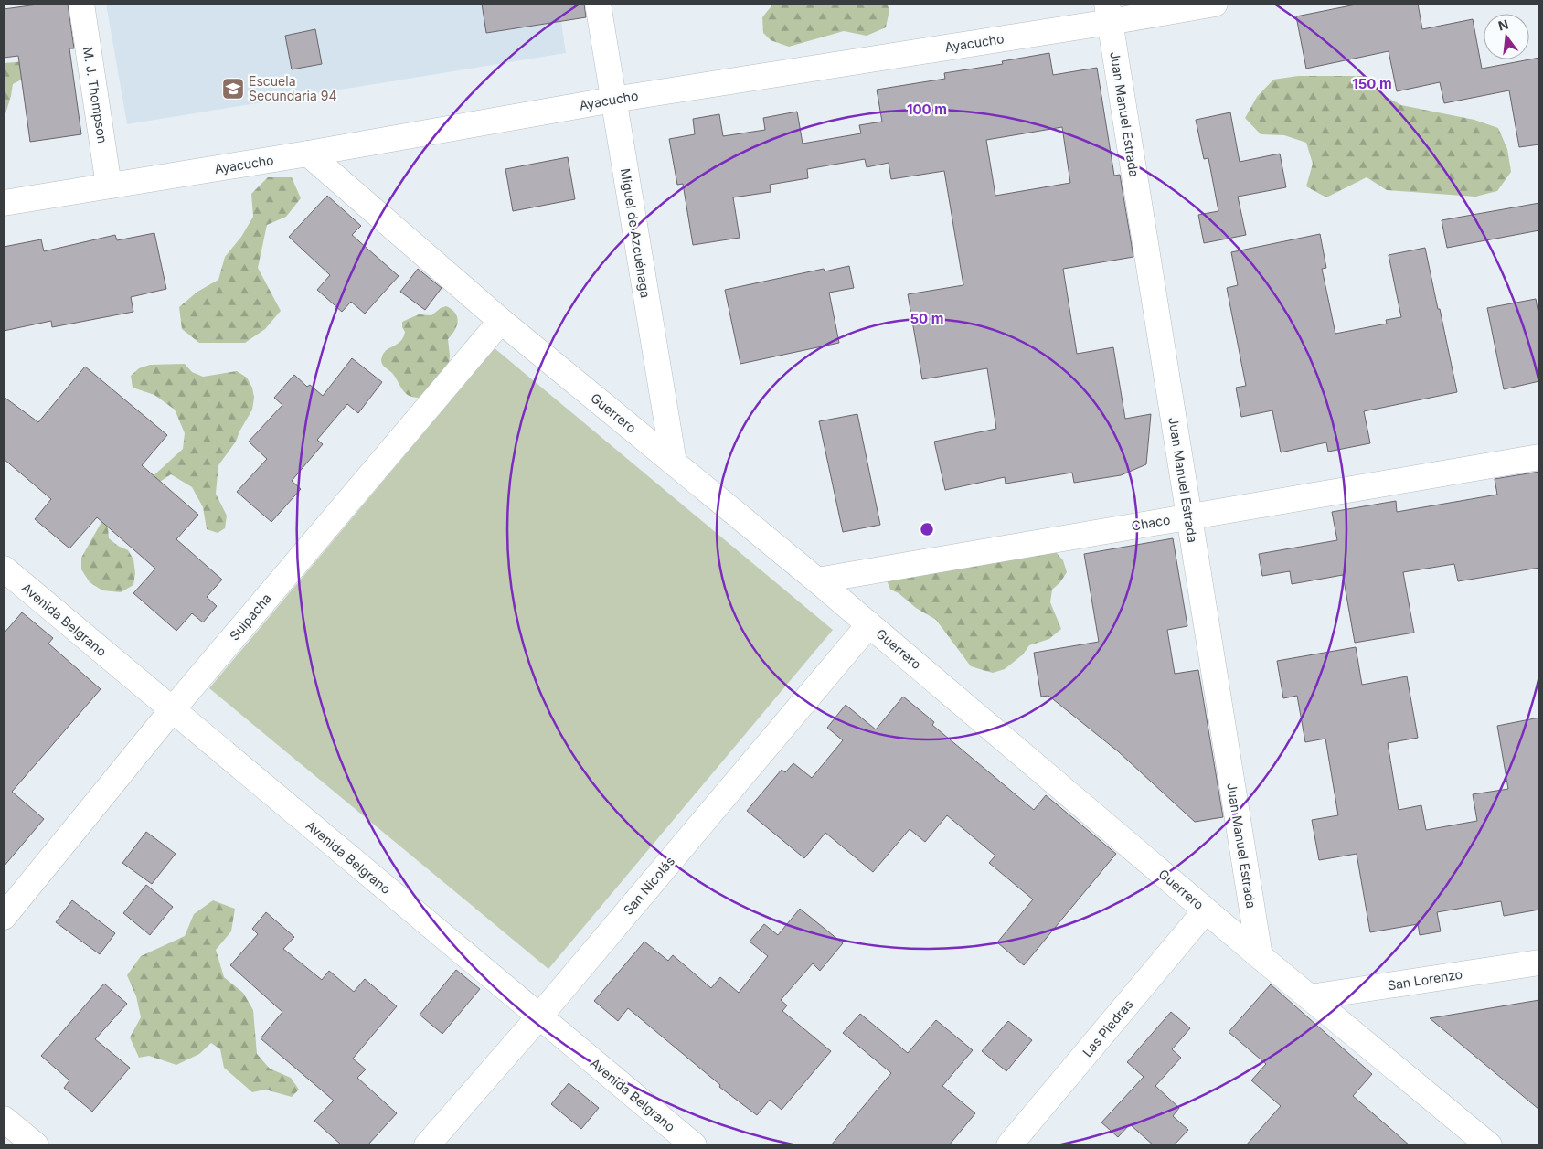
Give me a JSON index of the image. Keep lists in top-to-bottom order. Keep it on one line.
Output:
{"streets":{"street":["Ayacucho","M. J. Thompson","Juan Manuel Estrada","Miguel de Azcuénaga","Guerrero","Chaco","Suipacha","Avenida Belgrano","San Nicolás","San Lorenzo","Las Piedras"]},"crossings":[["Ayacucho","M. J. Thompson"],["Ayacucho","Juan Manuel Estrada"],["Ayacucho","Miguel de Azcuénaga"],["Ayacucho","Guerrero"],["Juan Manuel Estrada","Guerrero"],["Juan Manuel Estrada","Chaco"],["Miguel de Azcuénaga","Guerrero"],["Guerrero","Chaco"],["Guerrero","Suipacha"],["Guerrero","San Nicolás"],["Guerrero","San Lorenzo"],["Guerrero","Las Piedras"],["Suipacha","Avenida Belgrano"],["Avenida Belgrano","San Nicolás"]],"places":{"school or university":["Escuela Secundaria 94"]},"north":"top","rings":["150 m","100 m","50 m"]}
